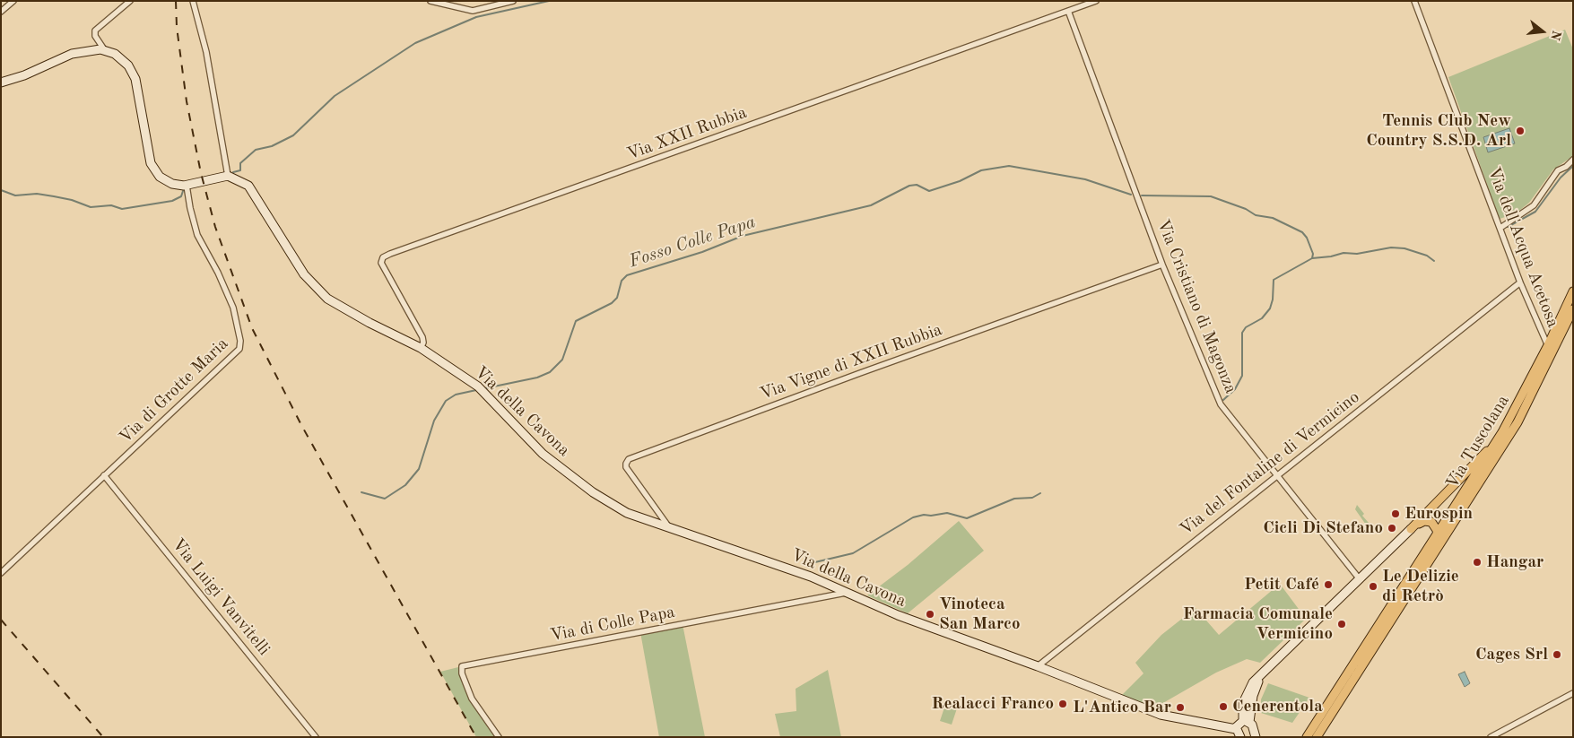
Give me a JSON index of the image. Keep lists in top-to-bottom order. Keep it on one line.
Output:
{"streets":{"main road":["Via della Cavona","Via Tuscolana"],"street":["Via XXII Rubbia","Via dell'Acqua Acetosa","Via Cristiano di Magonza","Via Vigne di XXII Rubbia","Via di Grotte Maria","Via del Fontaline di Vermicino","Via Luigi Vanvitelli","Via di Colle Papa"]},"crossings":[["Via XXII Rubbia","Via Cristiano di Magonza"],["Via XXII Rubbia","Via della Cavona"],["Via dell'Acqua Acetosa","Via Tuscolana"],["Via dell'Acqua Acetosa","Via del Fontaline di Vermicino"],["Via Cristiano di Magonza","Via Vigne di XXII Rubbia"],["Via Cristiano di Magonza","Via del Fontaline di Vermicino"],["Via Vigne di XXII Rubbia","Via della Cavona"],["Via di Grotte Maria","Via Luigi Vanvitelli"],["Via della Cavona","Via del Fontaline di Vermicino"],["Via della Cavona","Via di Colle Papa"]],"water":["Fosso Colle Papa"],"places":["Tennis Club New Country S.S.D. Arl","Eurospin","Cicli Di Stefano","Hangar","Petit Café","Le Delizie di Retrò","Vinoteca San Marco","Farmacia Comunale Vermicino","Cages Srl","Realacci Franco","Cenerentola","L'Antico Bar"],"north":"right"}
